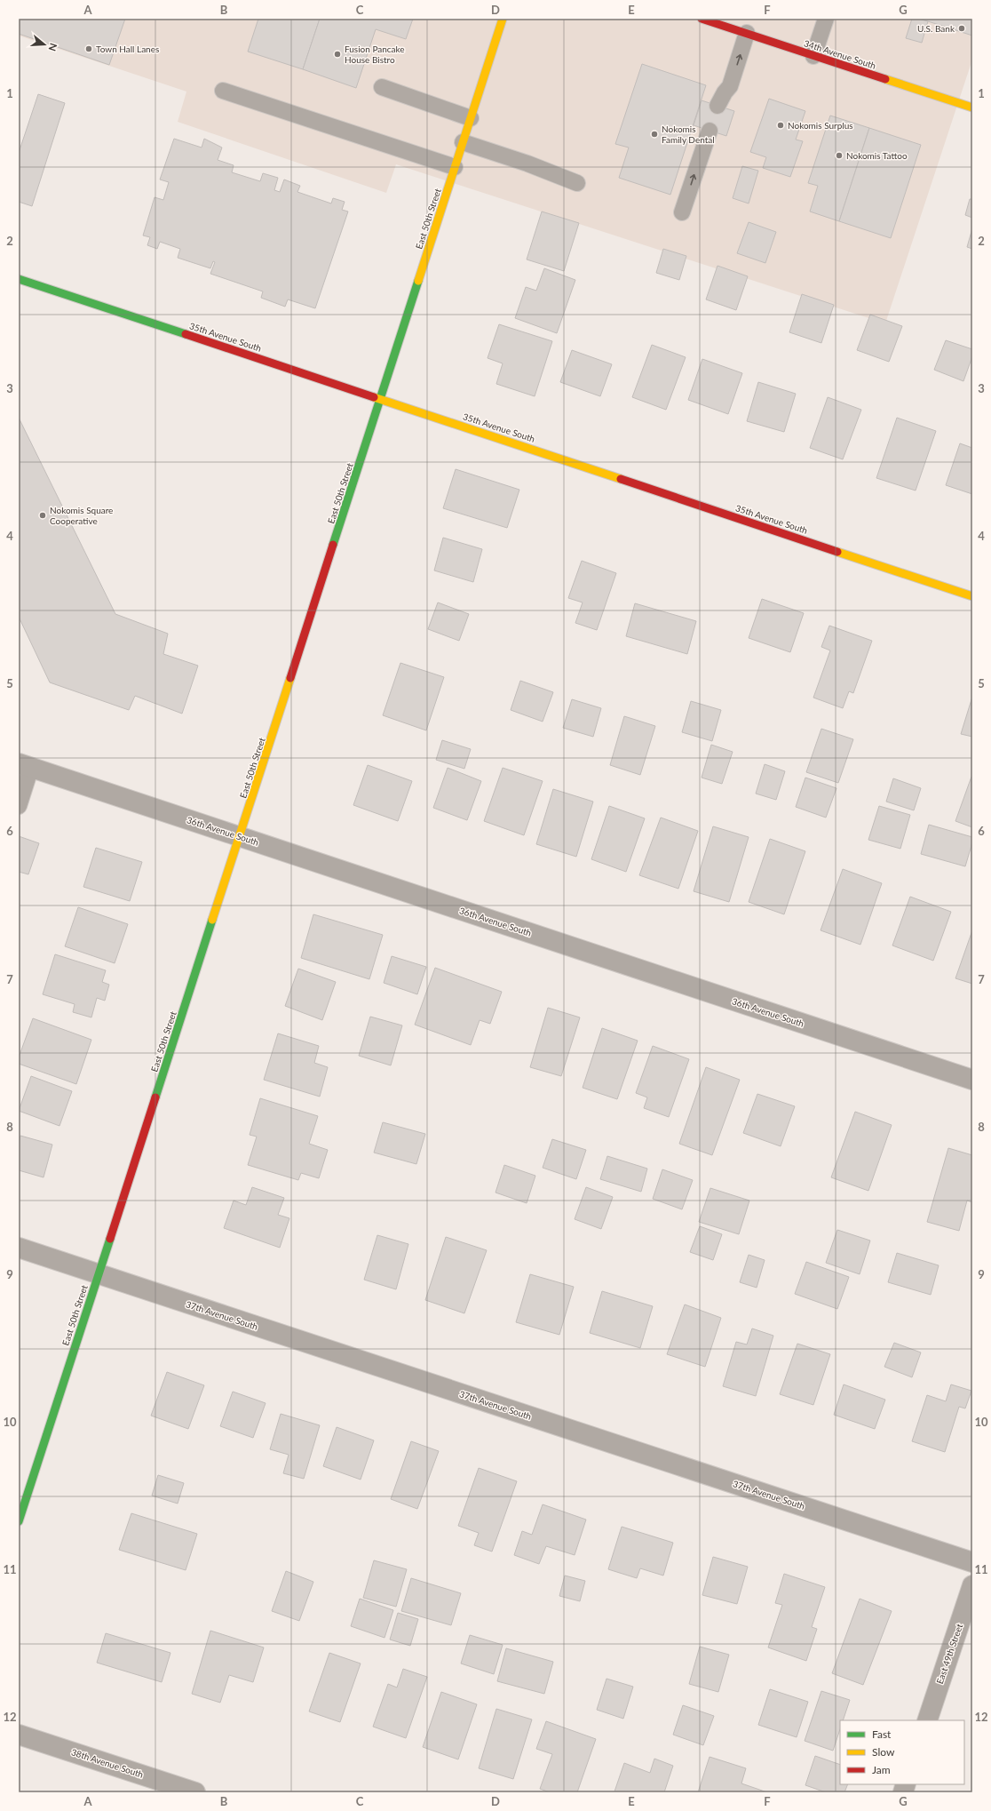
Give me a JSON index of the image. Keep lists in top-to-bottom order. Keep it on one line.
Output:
{"streets":{"street":["34th Avenue South","East 50th Street","35th Avenue South","36th Avenue South","37th Avenue South","East 49th Street","38th Avenue South"]},"crossings":[["East 50th Street","35th Avenue South"],["East 50th Street","36th Avenue South"],["East 50th Street","37th Avenue South"]],"places":["U.S. Bank","Town Hall Lanes","Fusion Pancake House Bistro","Nokomis Surplus","Nokomis Family Dental","Nokomis Tattoo","Nokomis Square Cooperative"],"legend":["Fast","Slow","Jam"],"north":"right","grid":{"columns":["A","B","C","D","E","F","G"],"rows":["1","2","3","4","5","6","7","8","9","10","11","12"]}}
